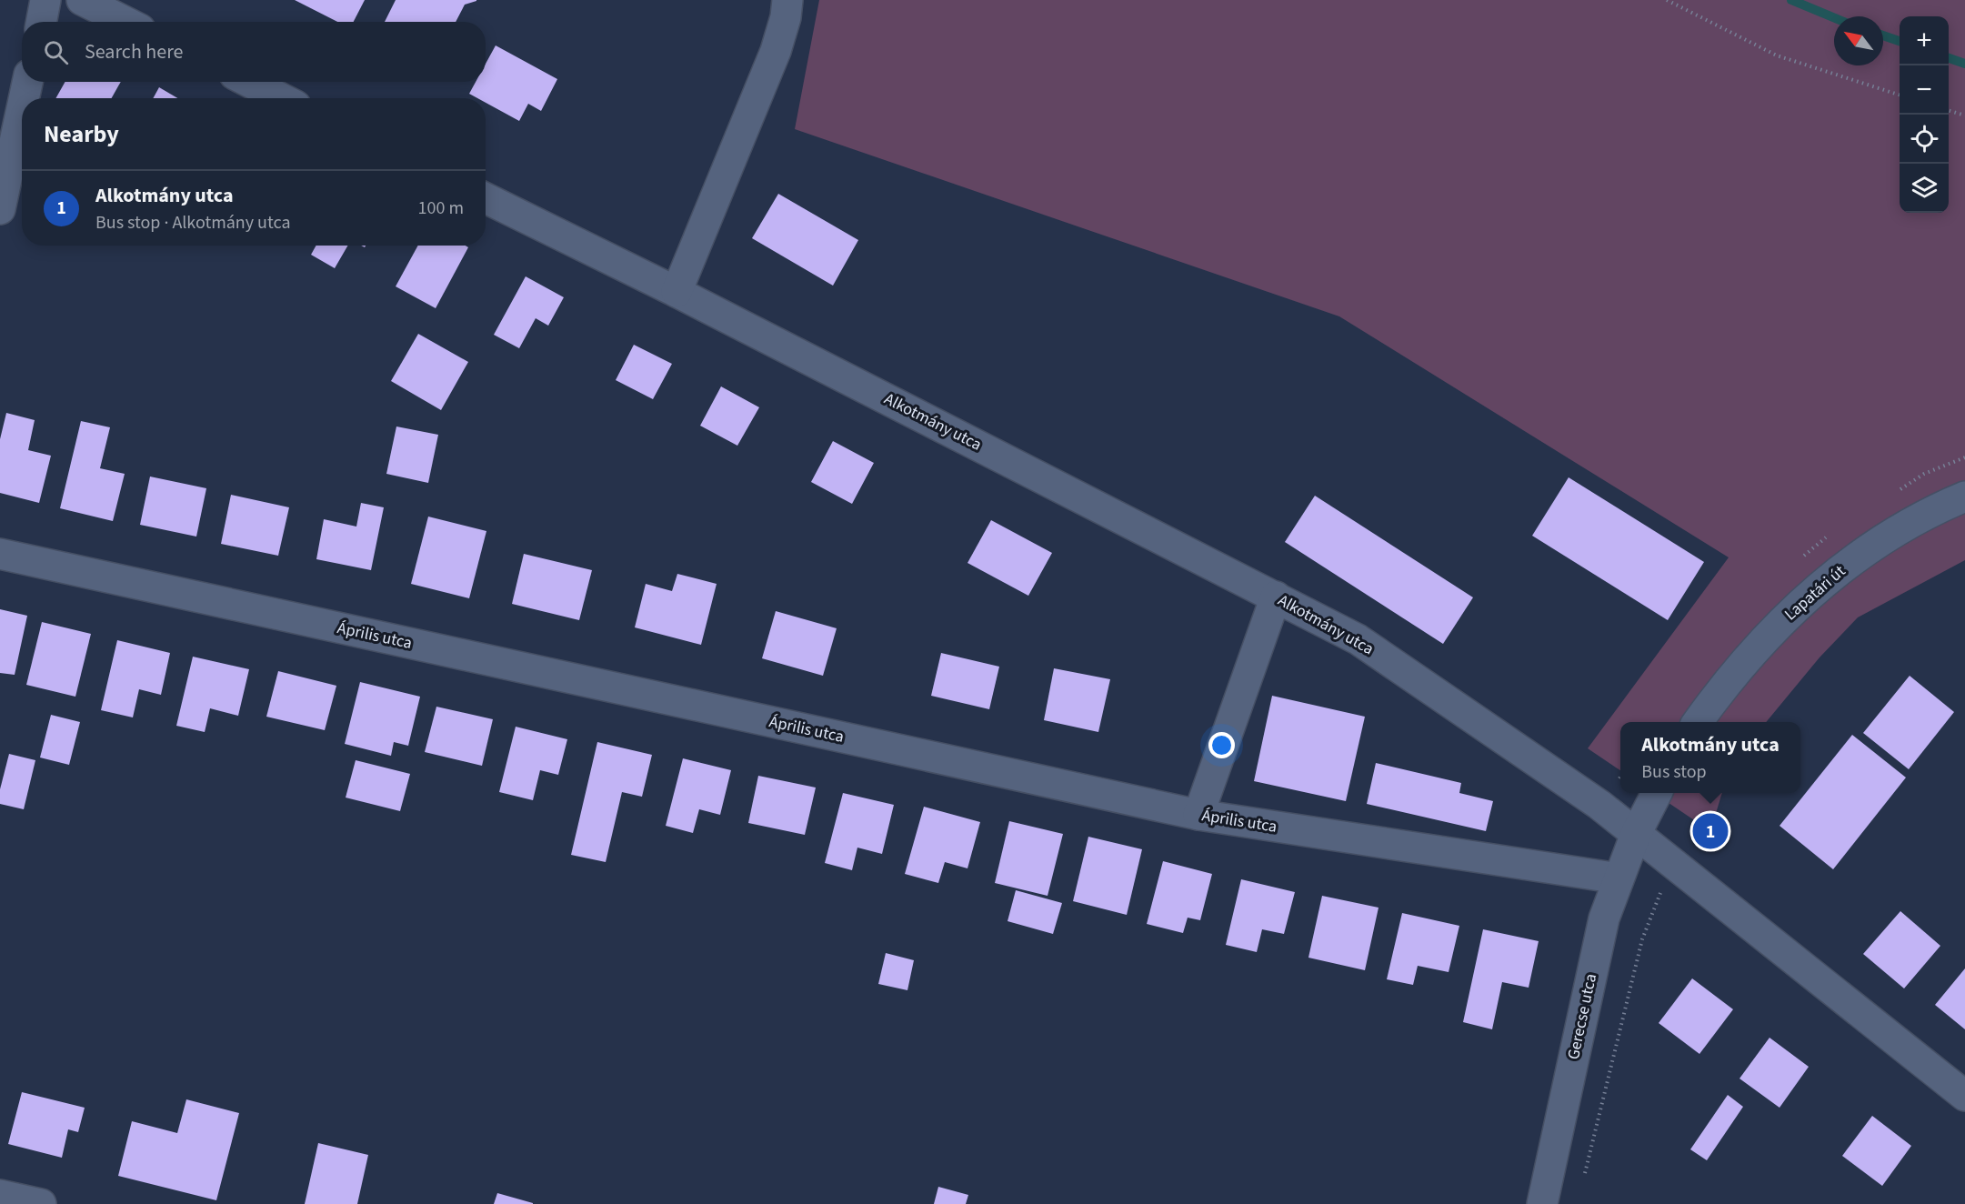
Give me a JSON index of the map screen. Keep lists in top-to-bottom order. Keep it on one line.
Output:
{"streets":{"street":["Alkotmány utca","Lapatári út","Április utca","Gerecse utca"]},"crossings":[["Alkotmány utca","Gerecse utca"],["Április utca","Gerecse utca"]],"north":"top left","page":{"map_buttons":["+","−"],"search":"Search here","heading":"Nearby","list":[{"mark":"1","name":"Alkotmány utca","note":"Bus stop · Alkotmány utca","value":"100 m"}],"popup":["Alkotmány utca","Bus stop"],"pins":"1"}}
